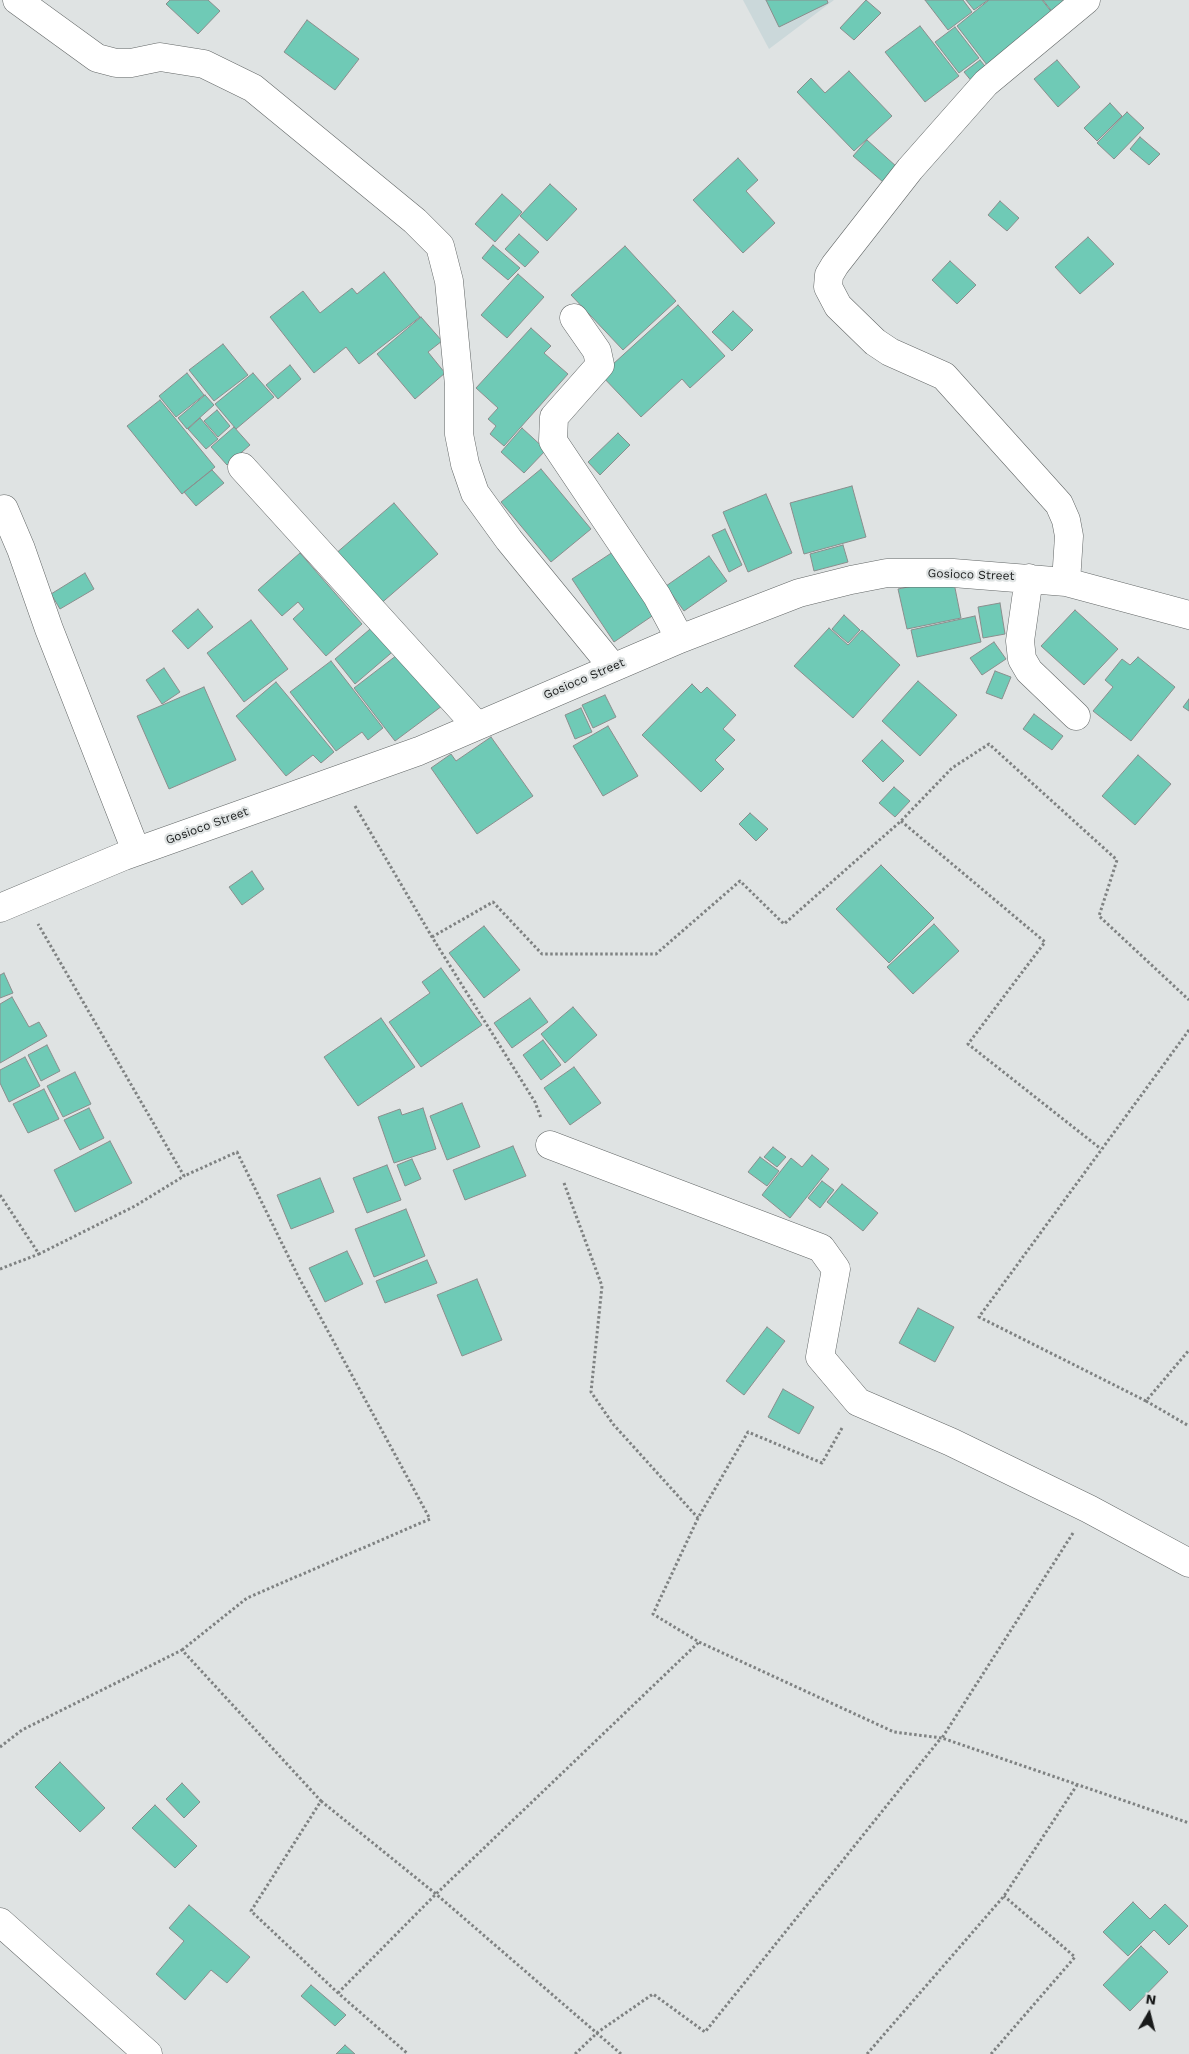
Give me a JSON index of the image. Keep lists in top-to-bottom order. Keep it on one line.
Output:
{"streets":{"street":["Gosioco Street"]},"north":"top"}
